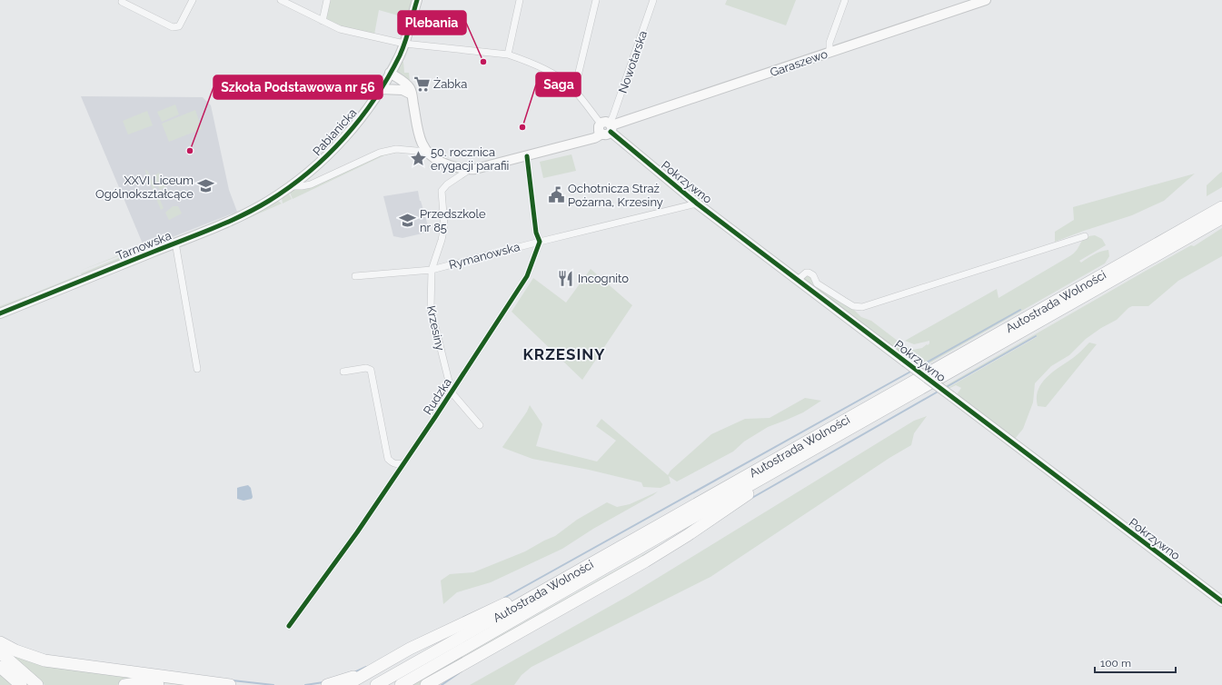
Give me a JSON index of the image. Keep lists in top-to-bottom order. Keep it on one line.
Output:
{"streets":{"highway":["Autostrada Wolności"],"street":["Nowotarska","Garaszewo","Pabianicka","Pokrzywno","Tarnowska","Rymanowska","Krzesiny","Rudzka"]},"crossings":[["Nowotarska","Garaszewo"],["Nowotarska","Pokrzywno"],["Garaszewo","Pokrzywno"],["Garaszewo","Tarnowska"],["Garaszewo","Krzesiny"],["Pabianicka","Tarnowska"],["Pokrzywno","Rymanowska"],["Rymanowska","Krzesiny"],["Rymanowska","Rudzka"],["Krzesiny","Rudzka"]],"districts":["KRZESINY"],"places":{"other":["Plebania","Saga","Szkoła Podstawowa nr 56"],"supermarket":["Żabka"],"place":["50. rocznica erygacji parafii"],"school or university":["XXVI Liceum Ogólnokształcące","Przedszkole nr 85"],"public building":["Ochotnicza Straż Pożarna, Krzesiny"],"restaurant":["Incognito"]},"scale_bar":"100 m"}
